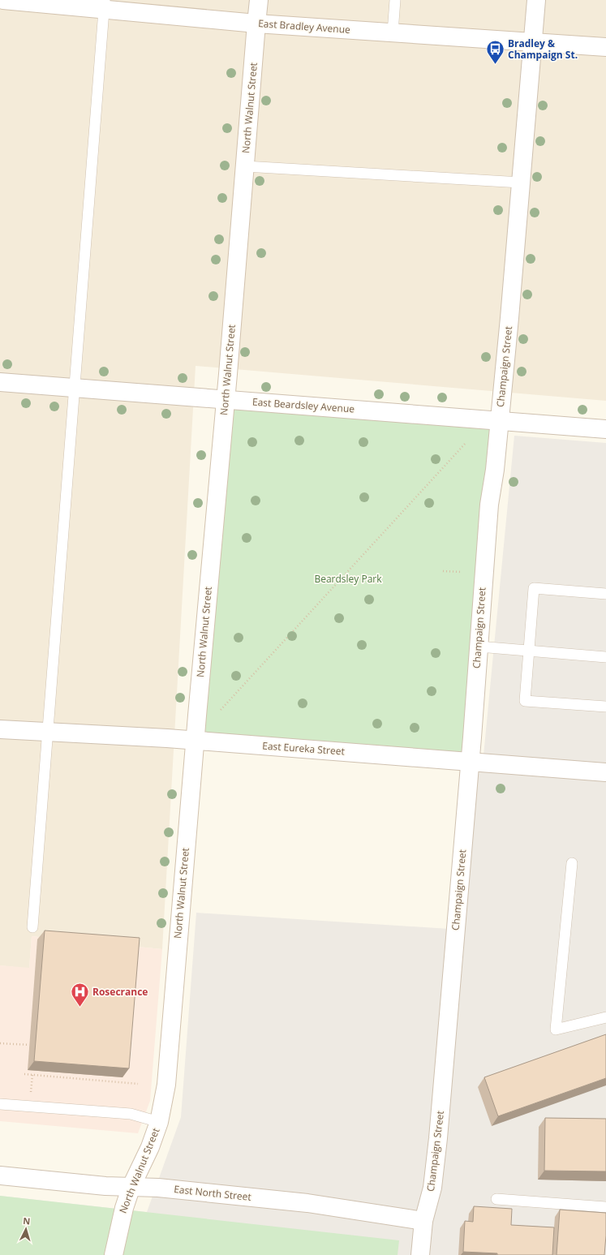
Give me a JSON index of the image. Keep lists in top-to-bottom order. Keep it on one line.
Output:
{"streets":{"street":["East Bradley Avenue","North Walnut Street","Champaign Street","East Beardsley Avenue","East Eureka Street","East North Street"]},"crossings":[["East Bradley Avenue","North Walnut Street"],["East Bradley Avenue","Champaign Street"],["North Walnut Street","East Beardsley Avenue"],["North Walnut Street","East Eureka Street"],["North Walnut Street","East North Street"],["Champaign Street","East Beardsley Avenue"],["Champaign Street","East Eureka Street"],["Champaign Street","East North Street"]],"parks":["Beardsley Park"],"places":{"bus stop":["Bradley & Champaign St."],"hospital":["Rosecrance"]},"north":"top"}
